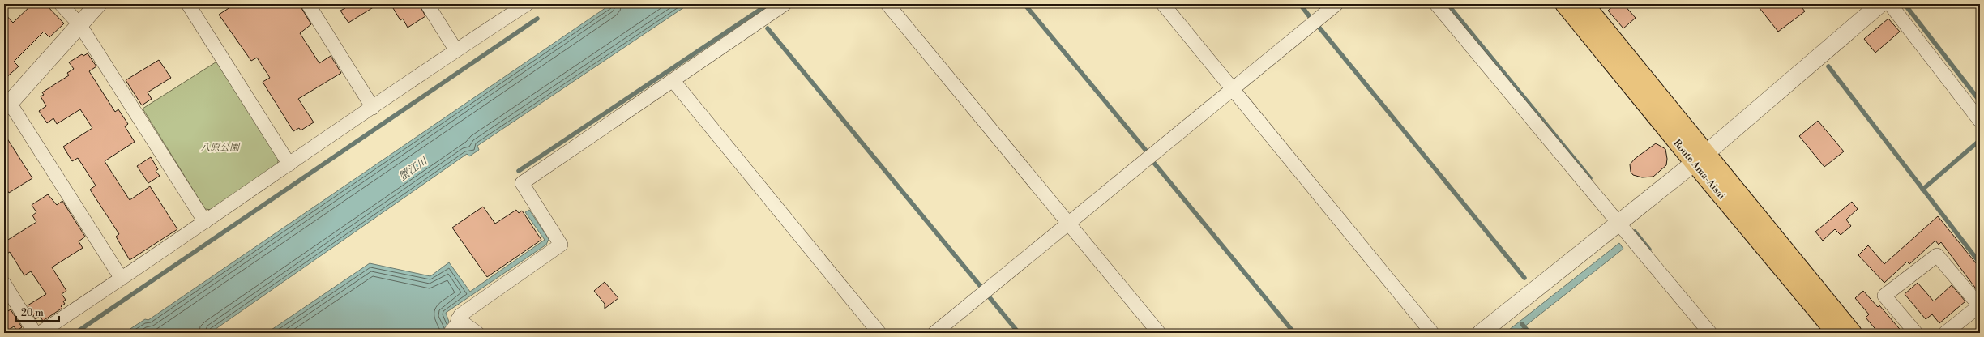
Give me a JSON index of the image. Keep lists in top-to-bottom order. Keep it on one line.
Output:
{"streets":{"main road":["Route Ama-Aisai"]},"water":["蟹江川"],"parks":["八原公園"],"scale_bar":"20 m"}
